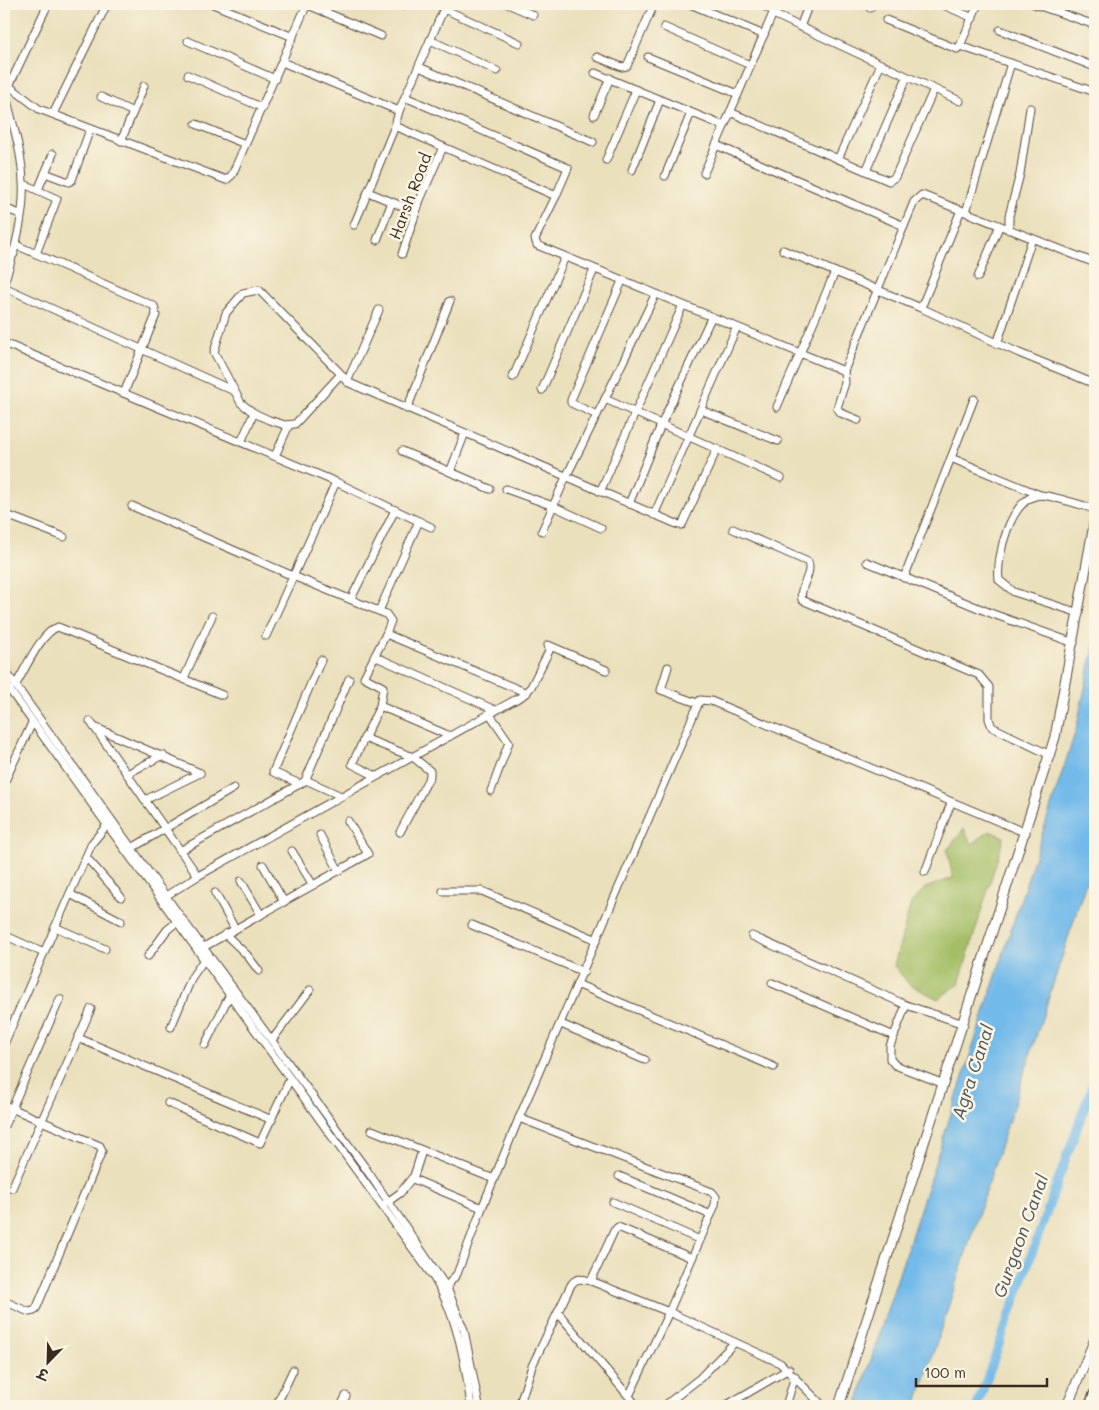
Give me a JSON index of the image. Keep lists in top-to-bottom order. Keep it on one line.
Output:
{"streets":{"street":["Harsh Road"]},"water":["Agra Canal","Gurgaon Canal"],"scale_bar":"100 m","north":"bottom left"}
